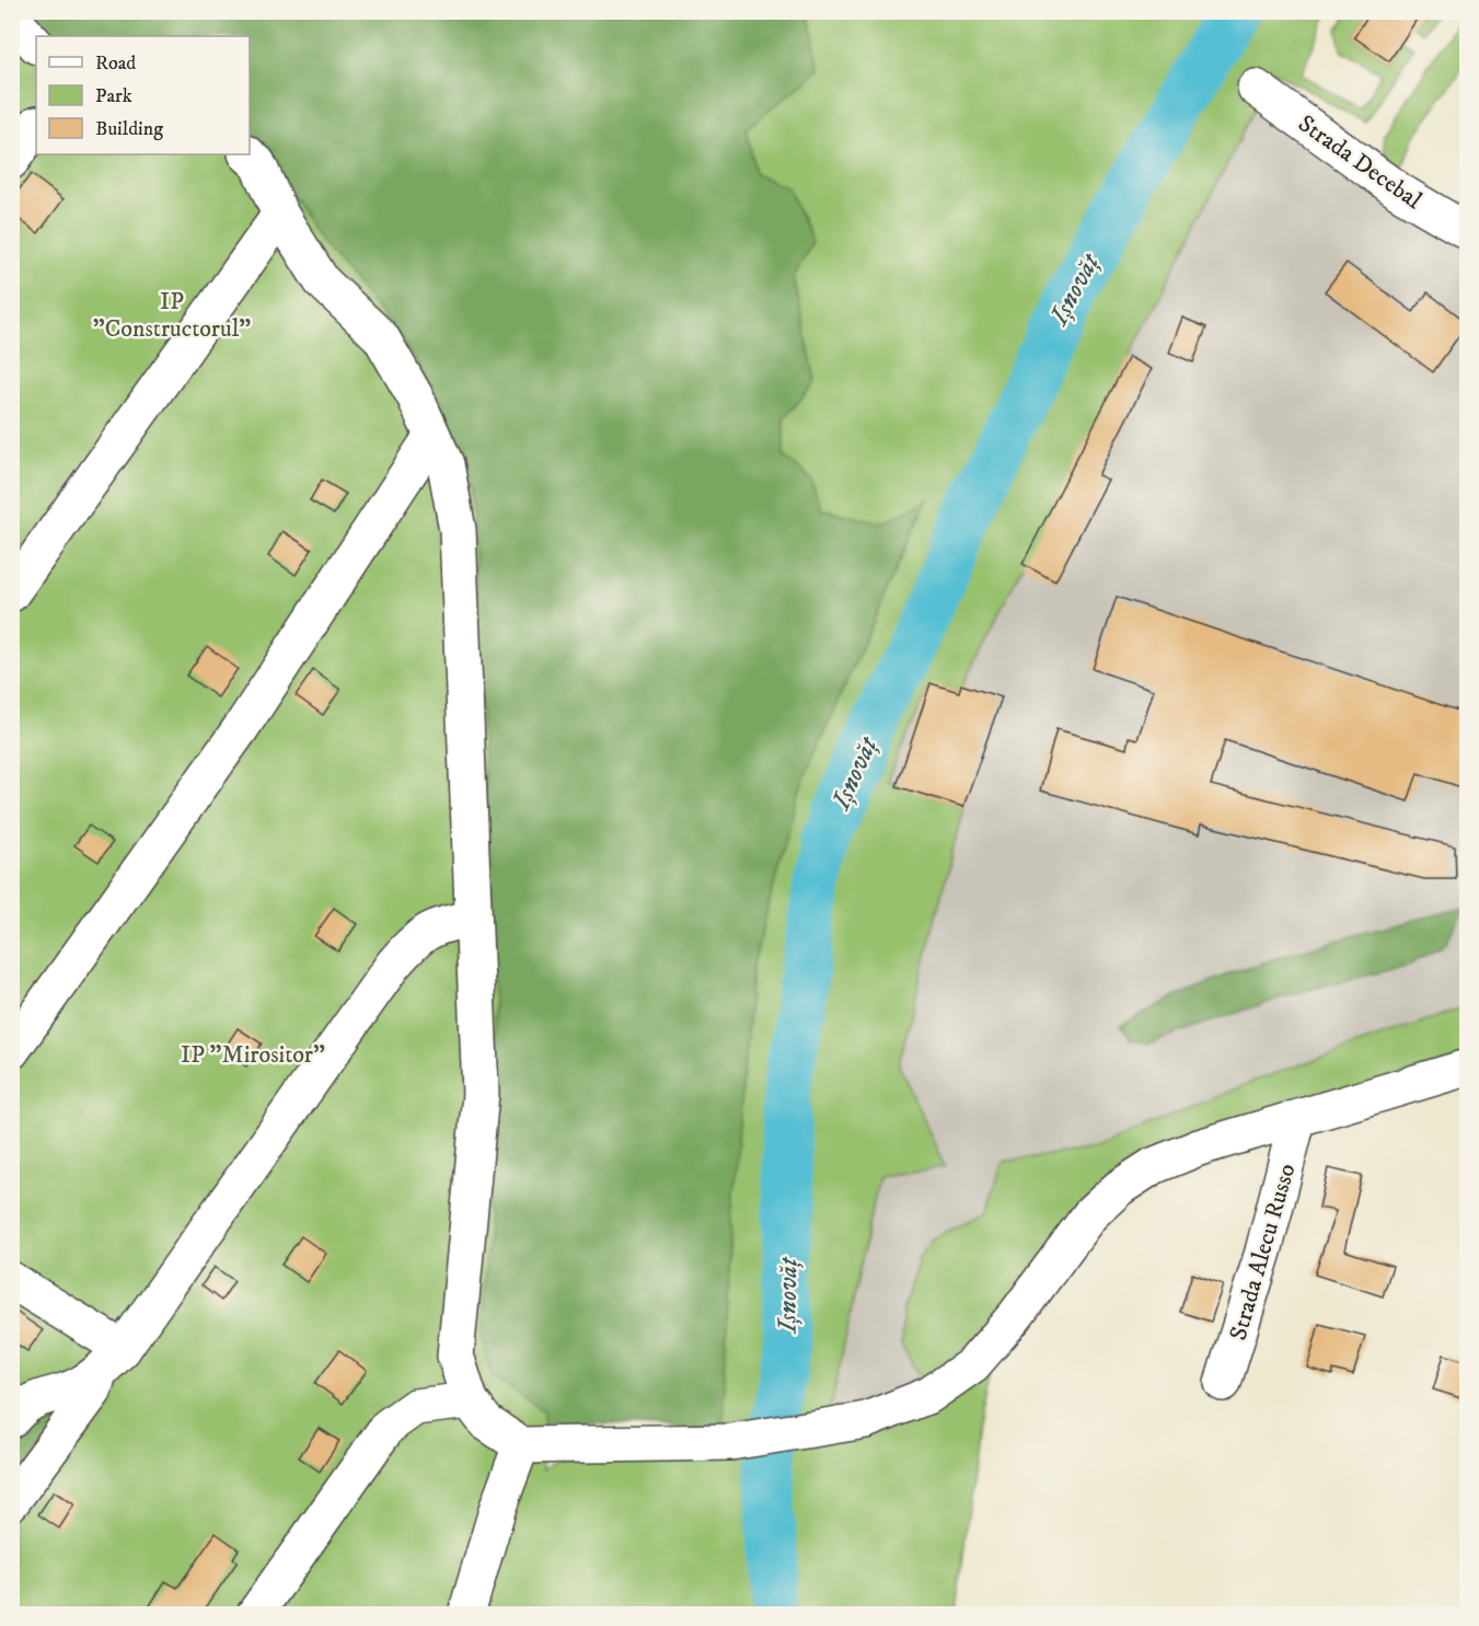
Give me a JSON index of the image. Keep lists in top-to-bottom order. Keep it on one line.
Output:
{"streets":{"street":["Strada Decebal","Strada Alecu Russo"]},"water":["Ișnovăț"],"parks":["IP \"Constructorul\"","IP \"Mirositor\""],"legend":["Road","Park","Building"]}
